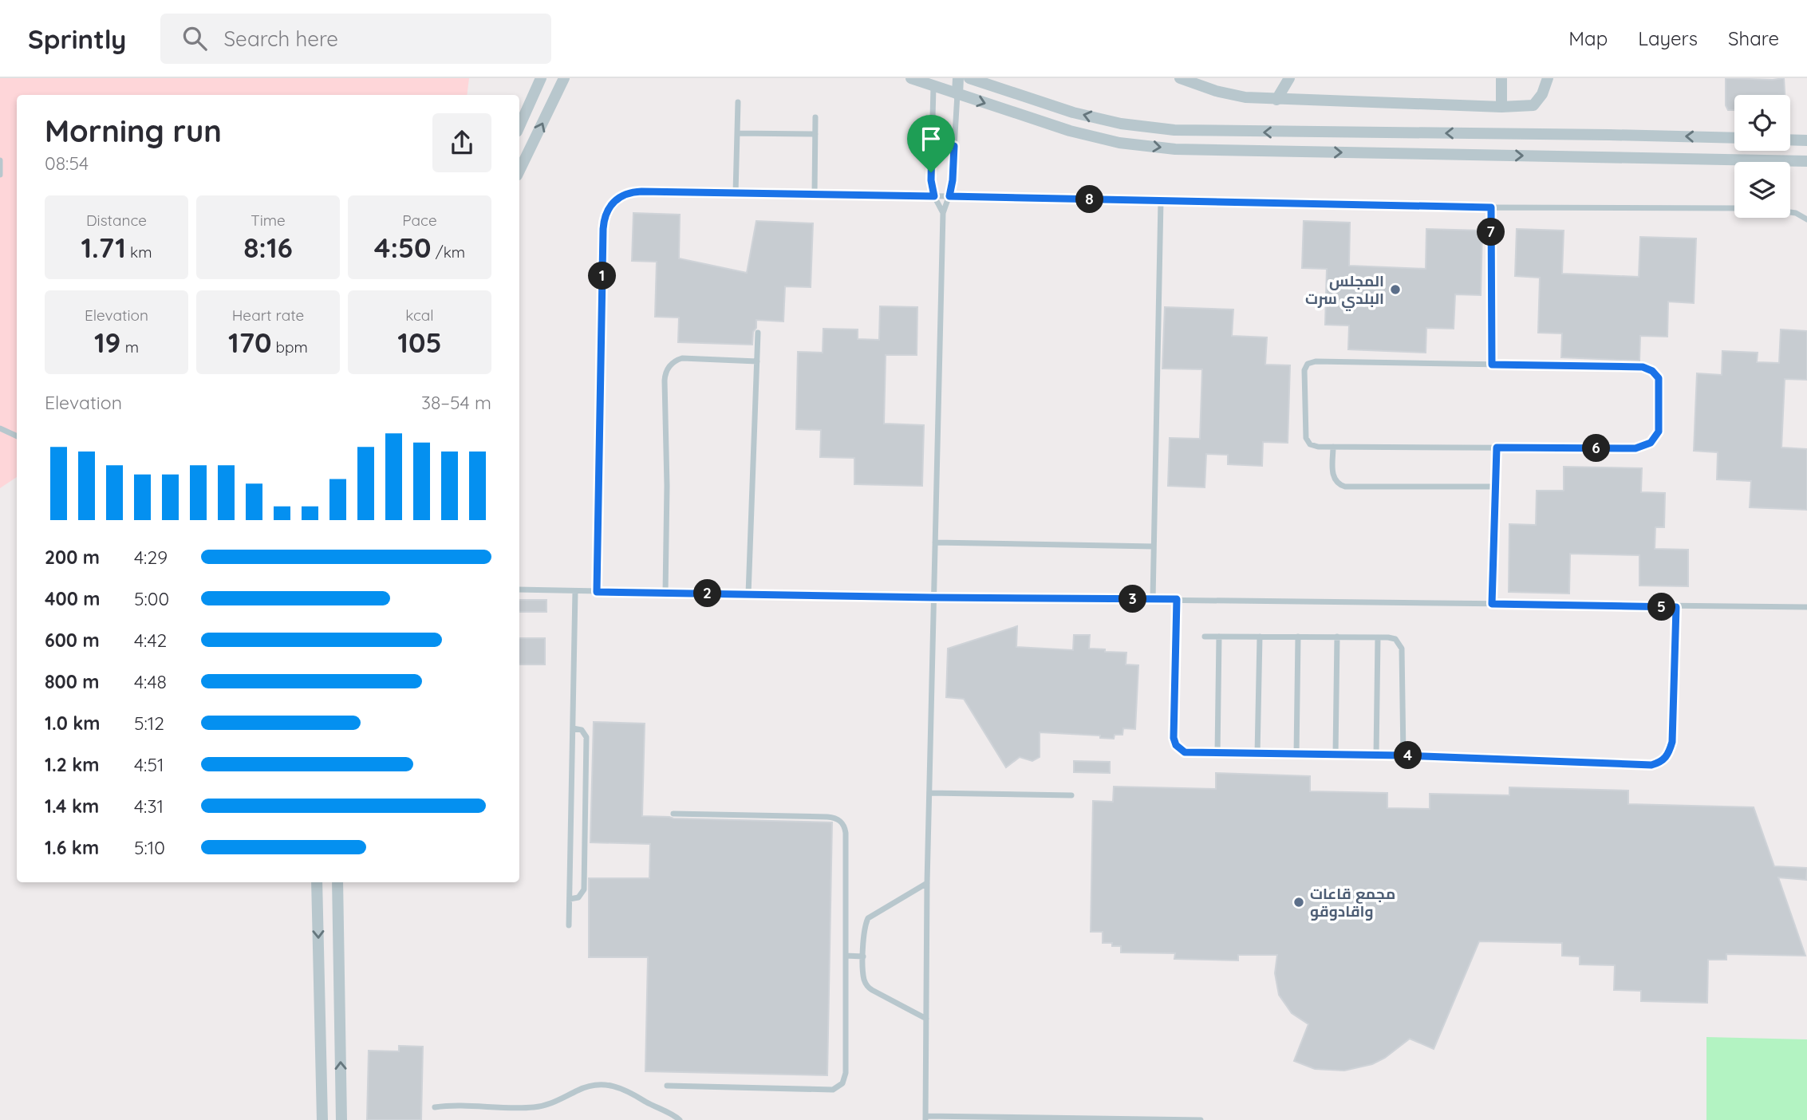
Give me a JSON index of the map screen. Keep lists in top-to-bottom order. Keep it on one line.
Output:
{"places":["المجلس البلدي سرت","مجمع قاعات واقادوقو"],"page":{"header":"Sprintly","search":"Search here","nav":["Map","Layers","Share"],"heading":["Morning run","08:54"],"pins":["8","7","1","6","2","3","5","4"],"stats":[["Distance","1.71 km"],["Time","8:16"],["Pace","4:50 /km"],["Elevation","19 m"],["Heart rate","170 bpm"],["kcal","105"]],"chart":["Elevation","38–54 m"],"list":[{"name":"200 m","note":"4:29"},{"name":"400 m","note":"5:00"},{"name":"600 m","note":"4:42"},{"name":"800 m","note":"4:48"},{"name":"1.0 km","note":"5:12"},{"name":"1.2 km","note":"4:51"},{"name":"1.4 km","note":"4:31"},{"name":"1.6 km","note":"5:10"}]}}
